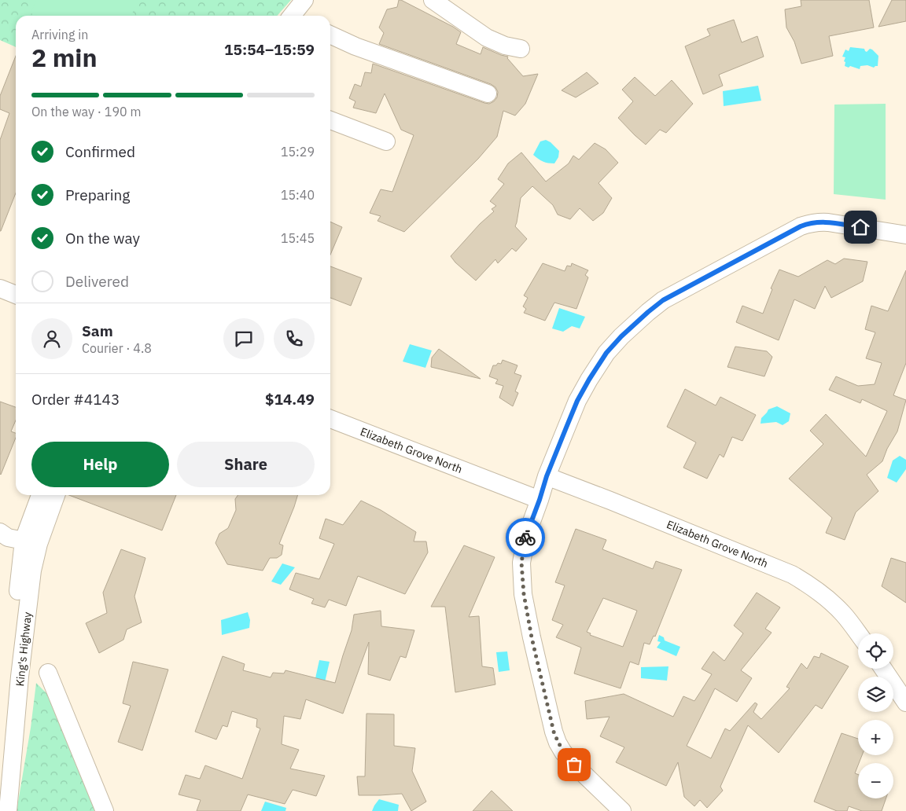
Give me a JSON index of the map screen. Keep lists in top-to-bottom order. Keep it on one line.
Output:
{"streets":{"street":["Elizabeth Grove North","King's Highway"]},"page":{"heading":["2 min","Arriving in","15:54–15:59"],"panel":["Sam","Courier · 4.8","Order #4143","$14.49"],"bar":"On the way · 190 m","list":[["Confirmed","15:29"],["Preparing","15:40"],["On the way","15:45"],"Delivered"],"buttons":["Help","Share"],"map_buttons":["+","−"]}}
